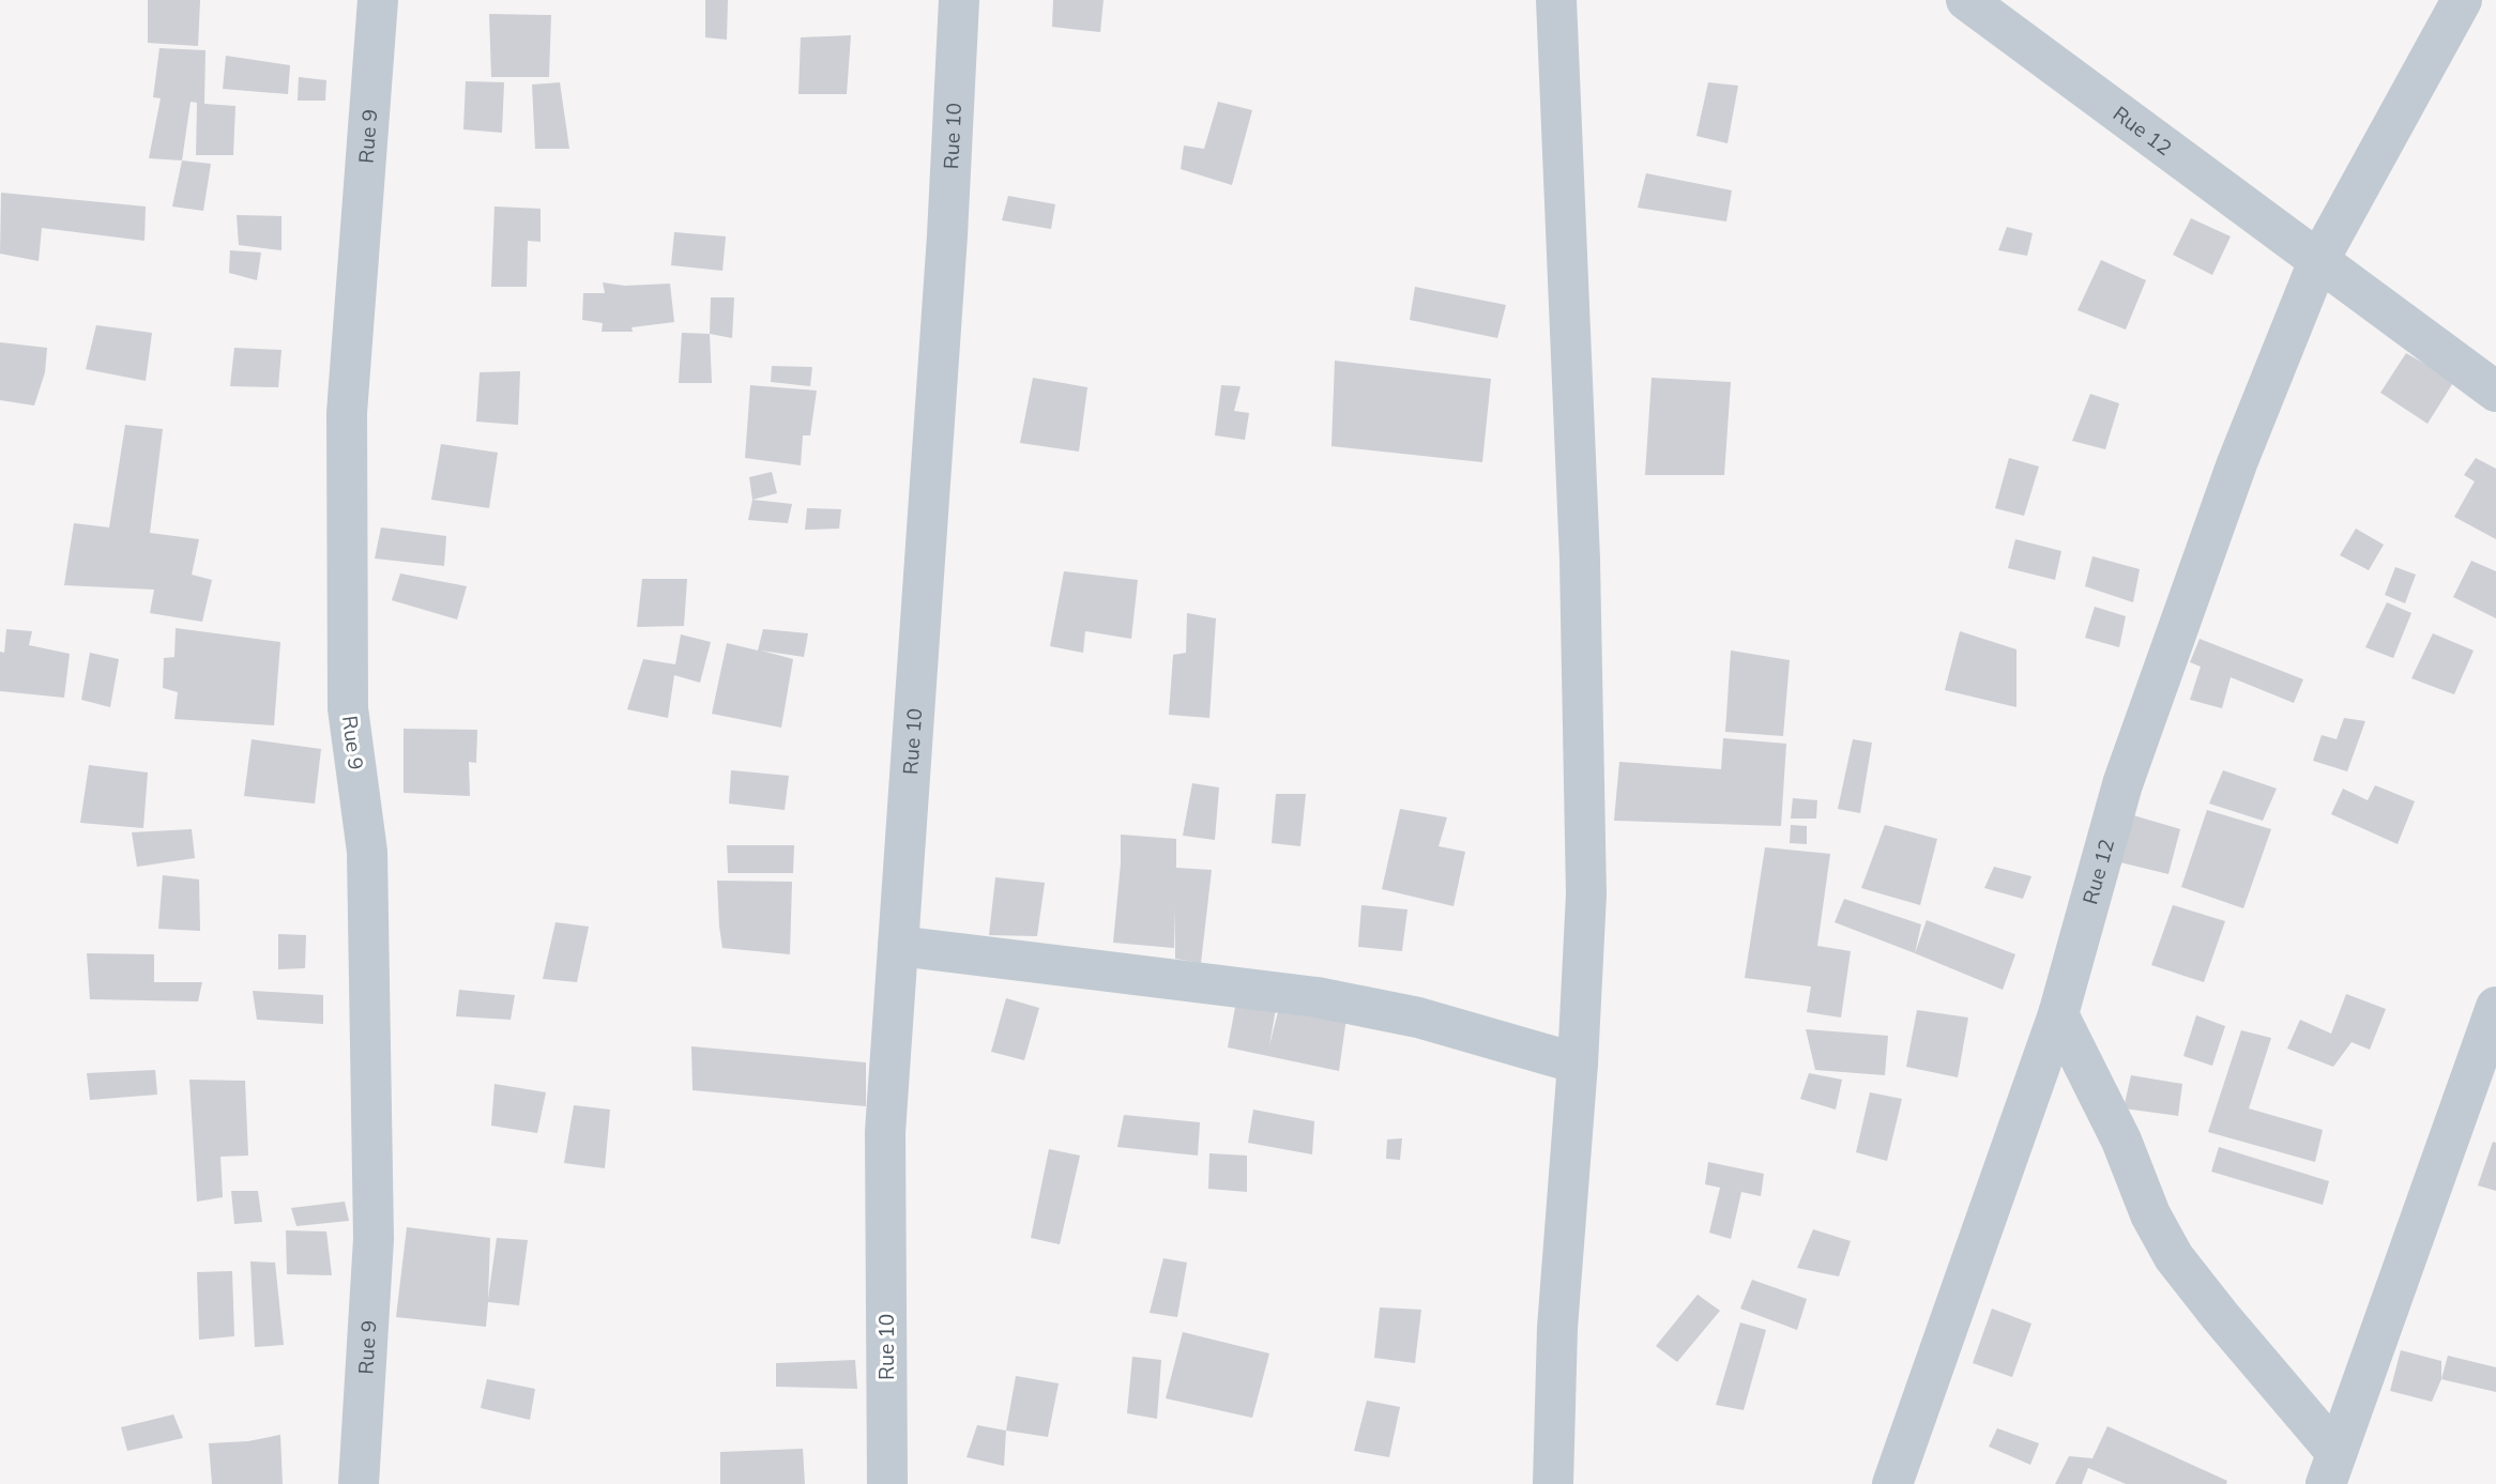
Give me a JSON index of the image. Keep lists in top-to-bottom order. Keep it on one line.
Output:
{"streets":{"street":["Rue 12","Rue 9","Rue 10"]}}
